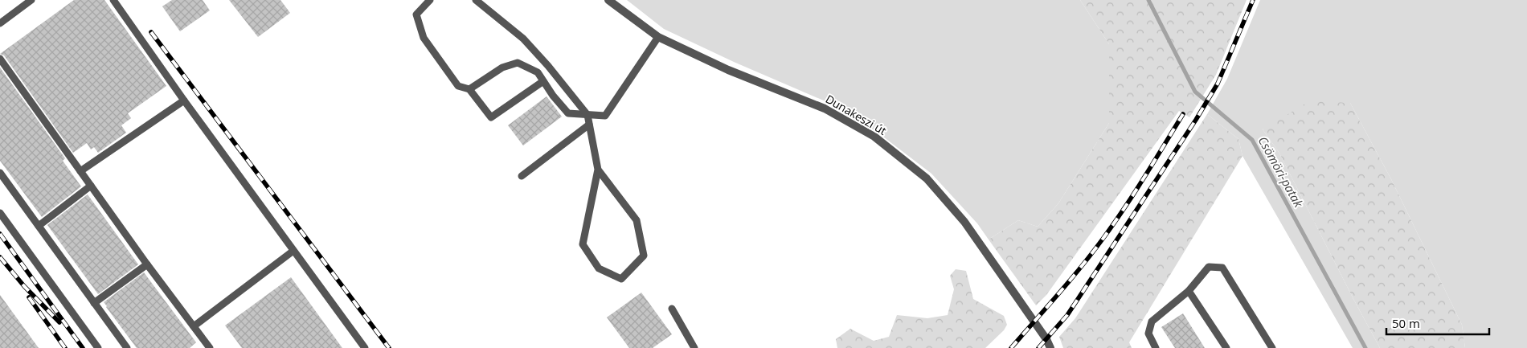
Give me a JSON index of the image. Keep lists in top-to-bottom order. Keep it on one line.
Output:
{"streets":{"street":["Dunakeszi út"]},"water":["Csömöri-patak"],"scale_bar":"50 m"}
